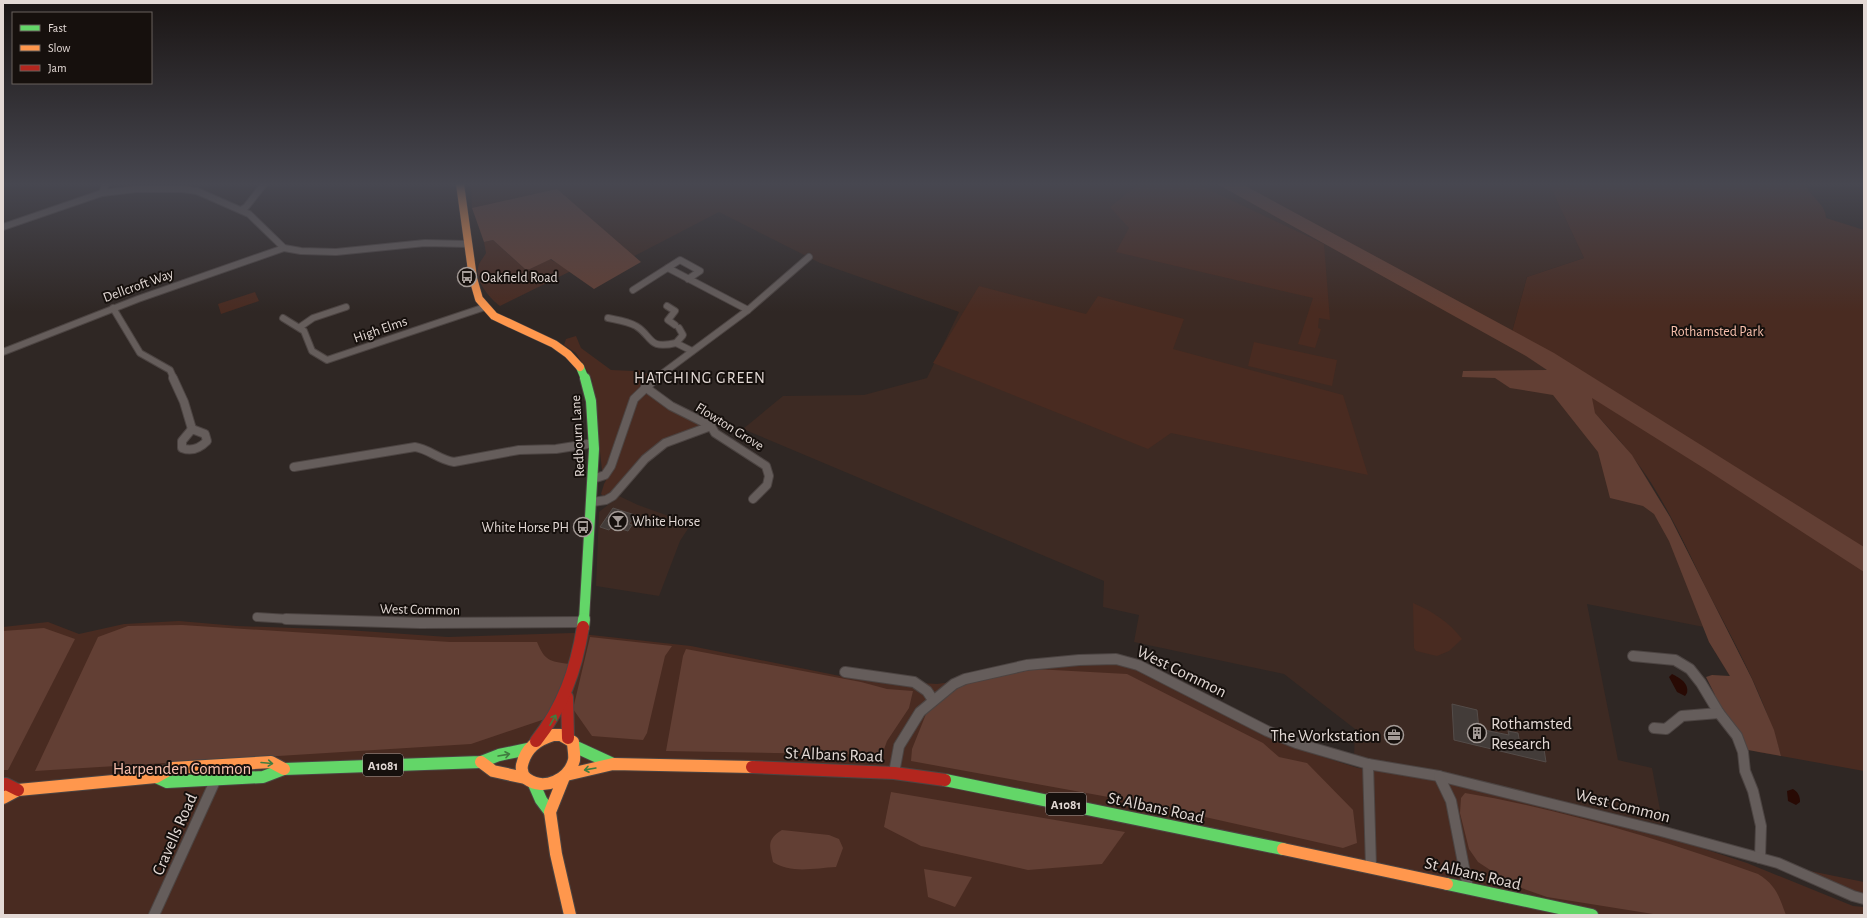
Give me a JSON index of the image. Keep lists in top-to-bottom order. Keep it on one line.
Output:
{"streets":{"main road":["Redbourn Lane","St Albans Road","A1081"],"street":["Dellcroft Way","High Elms","Flowton Grove","West Common","Cravells Road"]},"crossings":[["High Elms","Redbourn Lane"],["Redbourn Lane","West Common"],["Redbourn Lane","St Albans Road"],["Redbourn Lane","A1081"],["West Common","St Albans Road"],["St Albans Road","A1081"],["A1081","Cravells Road"]],"districts":["HATCHING GREEN"],"parks":["Rothamsted Park","Harpenden Common"],"places":{"bus stop":["Oakfield Road","White Horse PH"],"bar":["White Horse"],"building":["Rothamsted Research"],"office":["The Workstation"]},"legend":["Fast","Slow","Jam"]}
